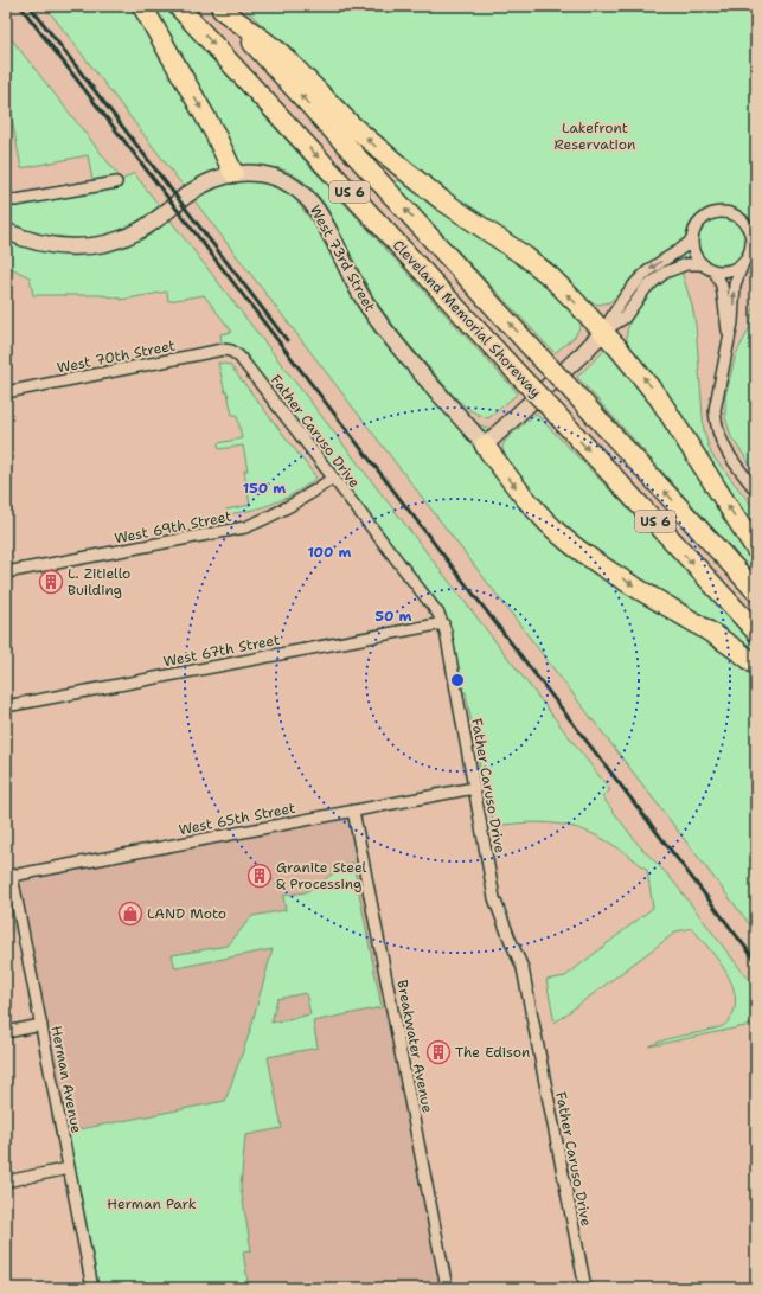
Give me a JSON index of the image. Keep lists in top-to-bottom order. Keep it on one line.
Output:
{"streets":{"highway":["US 6","Cleveland Memorial Shoreway"],"street":["West 73rd Street","West 70th Street","Father Caruso Drive","West 69th Street","West 67th Street","West 65th Street","Breakwater Avenue","Herman Avenue"]},"crossings":[["West 70th Street","Father Caruso Drive"],["Father Caruso Drive","West 69th Street"],["Father Caruso Drive","West 67th Street"],["Father Caruso Drive","West 65th Street"],["West 65th Street","Breakwater Avenue"],["West 65th Street","Herman Avenue"]],"parks":["Lakefront Reservation","Herman Park"],"places":{"building":["L. Zitiello Building","Granite Steel & Processing","The Edison"],"shop":["LAND Moto"]},"rings":["150 m","100 m","50 m"]}
